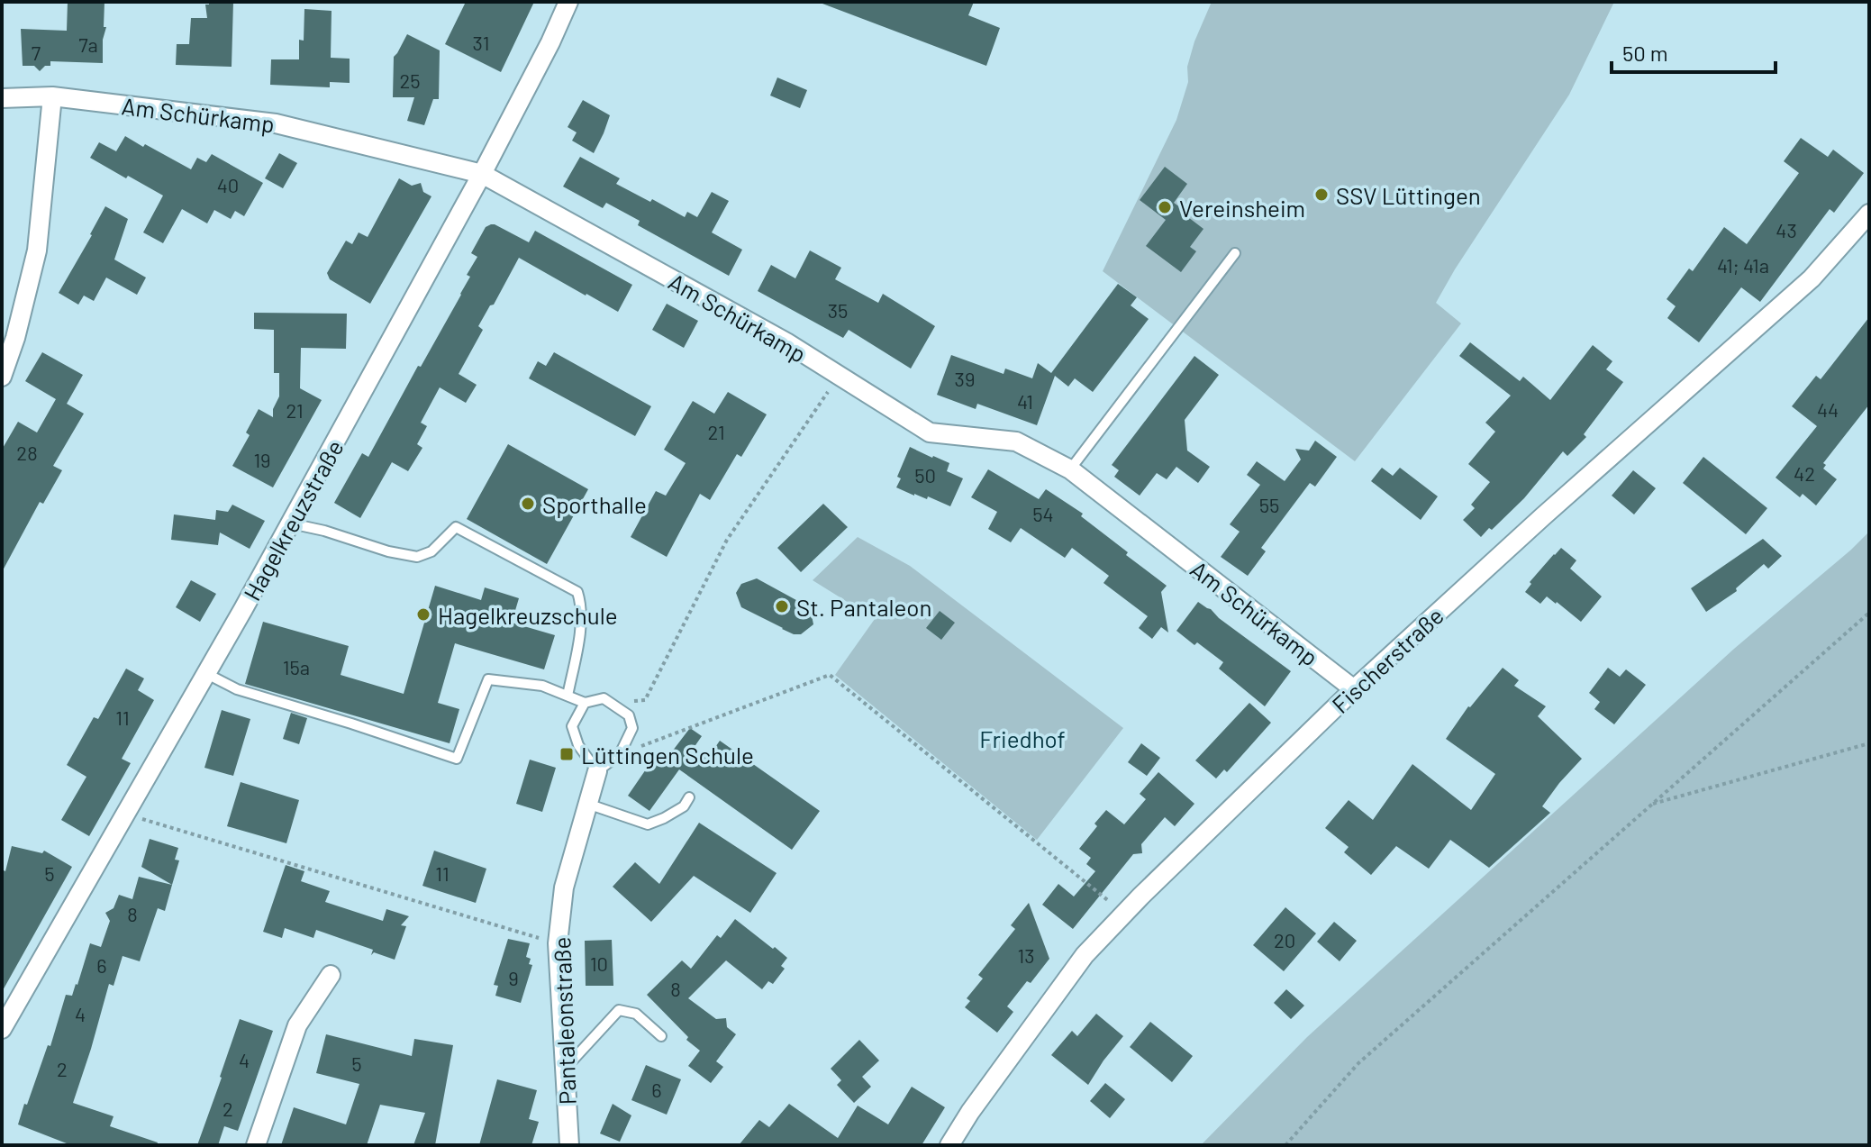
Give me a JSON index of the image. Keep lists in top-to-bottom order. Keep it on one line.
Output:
{"streets":{"street":["Am Schürkamp","Hagelkreuzstraße","Fischerstraße","Pantaleonstraße"]},"crossings":[["Am Schürkamp","Hagelkreuzstraße"],["Am Schürkamp","Fischerstraße"]],"parks":["Friedhof"],"places":{"other":["SSV Lüttingen","Vereinsheim","Sporthalle","St. Pantaleon","Hagelkreuzschule"],"transit":["Lüttingen Schule"]},"house_numbers":["31","7a","7","25","40","43","41; 41a","35","39","41","44","21","21","28","19","42","50","55","54","15a","11","5","11","8","20","13","10","6","9","8","4","4","5","2","6","2"],"scale_bar":"50 m"}
